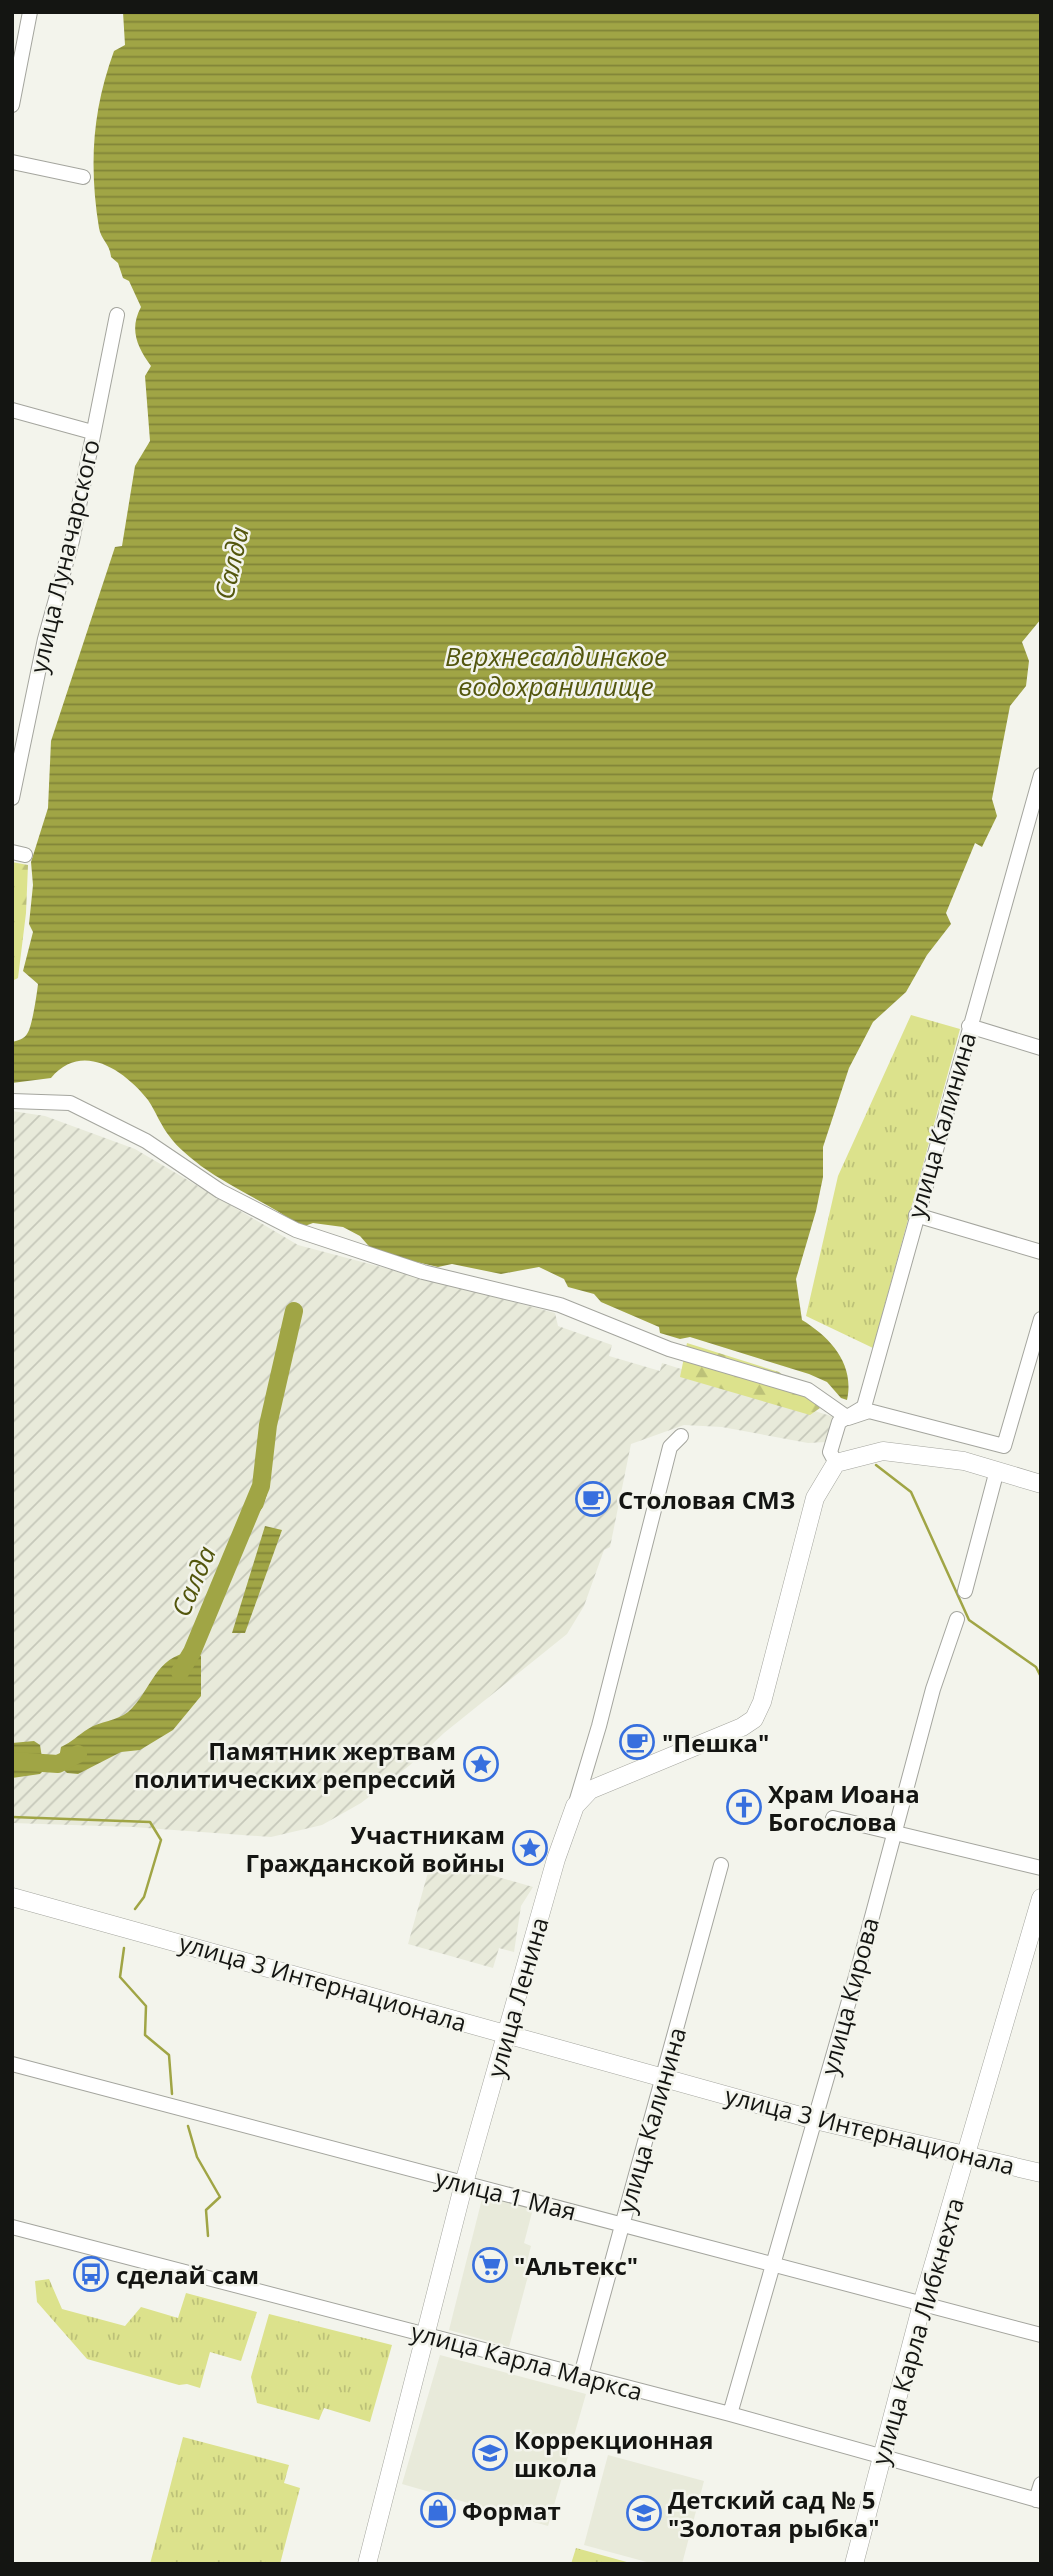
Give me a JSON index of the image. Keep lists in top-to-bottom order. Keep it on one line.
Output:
{"streets":{"main road":["улица 3 Интернационала","улица Ленина","улица Карла Либкнехта"],"street":["улица Луначарского","улица Калинина","улица Кирова","улица 1 Мая","улица Карла Маркса"]},"crossings":[["улица Калинина","улица 3 Интернационала"],["улица Калинина","улица 1 Мая"],["улица Калинина","улица Карла Маркса"],["улица 3 Интернационала","улица Кирова"],["улица 3 Интернационала","улица Ленина"],["улица 3 Интернационала","улица Карла Либкнехта"],["улица Кирова","улица 1 Мая"],["улица Кирова","улица Карла Маркса"],["улица Ленина","улица 1 Мая"],["улица Ленина","улица Карла Маркса"],["улица 1 Мая","улица Карла Либкнехта"],["улица Карла Либкнехта","улица Карла Маркса"]],"water":["Салда","Верхнесалдинское водохранилище"],"places":{"cafe":["Столовая СМЗ","\"Пешка\""],"place":["Памятник жертвам политических репрессий","Участникам Гражданской войны"],"church":["Храм Иоана Богослова"],"supermarket":["\"Альтекс\""],"bus stop":["сделай сам"],"school or university":["Коррекционная школа","Детский сад № 5 \"Золотая рыбка\""],"shop":["Формат"]}}
